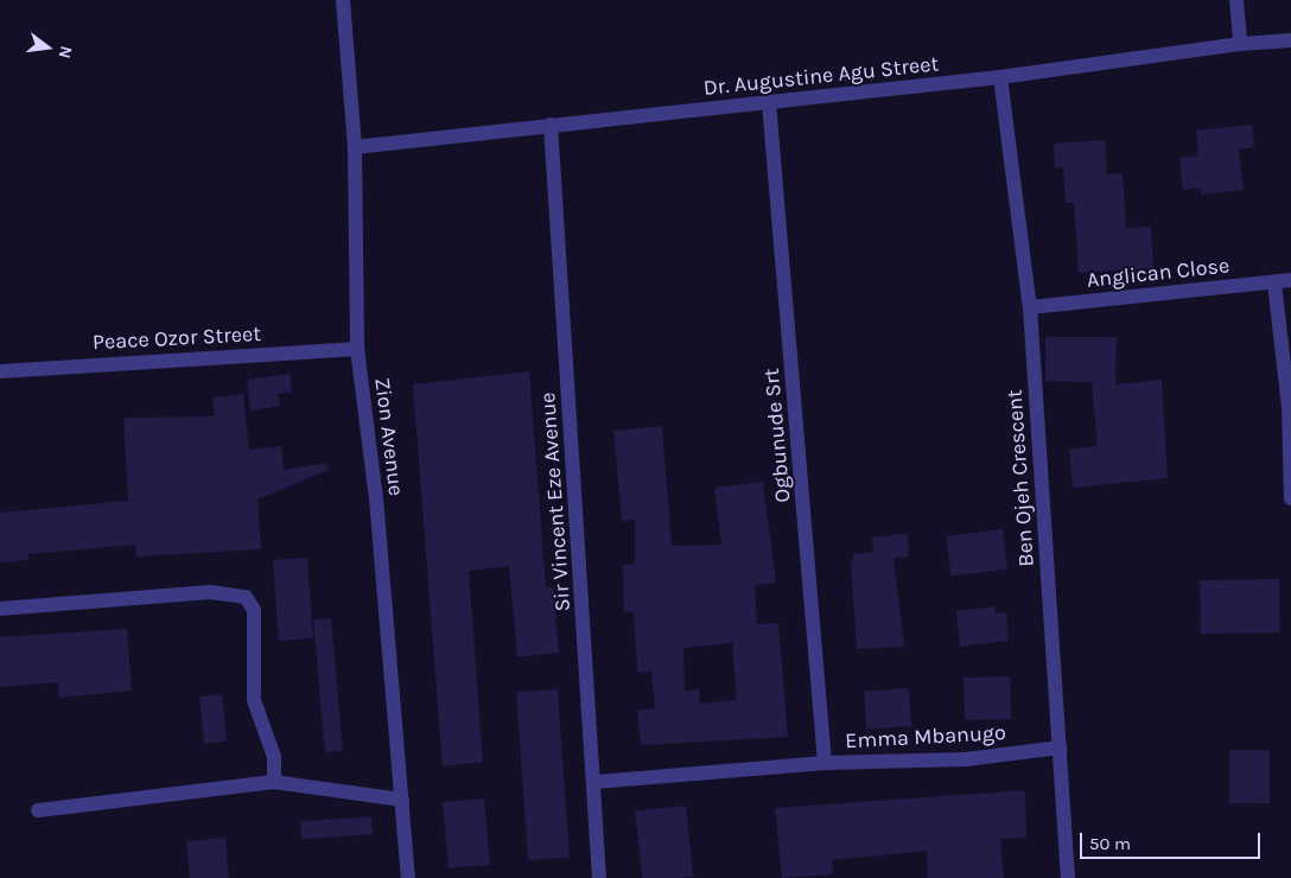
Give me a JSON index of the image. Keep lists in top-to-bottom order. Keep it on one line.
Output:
{"streets":{"street":["Dr. Augustine Agu Street","Anglican Close","Peace Ozor Street","Ogbunude Srt","Zion Avenue","Ben Ojeh Crescent","Sir Vincent Eze Avenue","Emma Mbanugo"]},"crossings":[["Dr. Augustine Agu Street","Ogbunude Srt"],["Dr. Augustine Agu Street","Zion Avenue"],["Dr. Augustine Agu Street","Ben Ojeh Crescent"],["Dr. Augustine Agu Street","Sir Vincent Eze Avenue"],["Anglican Close","Ben Ojeh Crescent"],["Peace Ozor Street","Zion Avenue"],["Ogbunude Srt","Emma Mbanugo"],["Ben Ojeh Crescent","Emma Mbanugo"],["Sir Vincent Eze Avenue","Emma Mbanugo"]],"scale_bar":"50 m","north":"right"}
